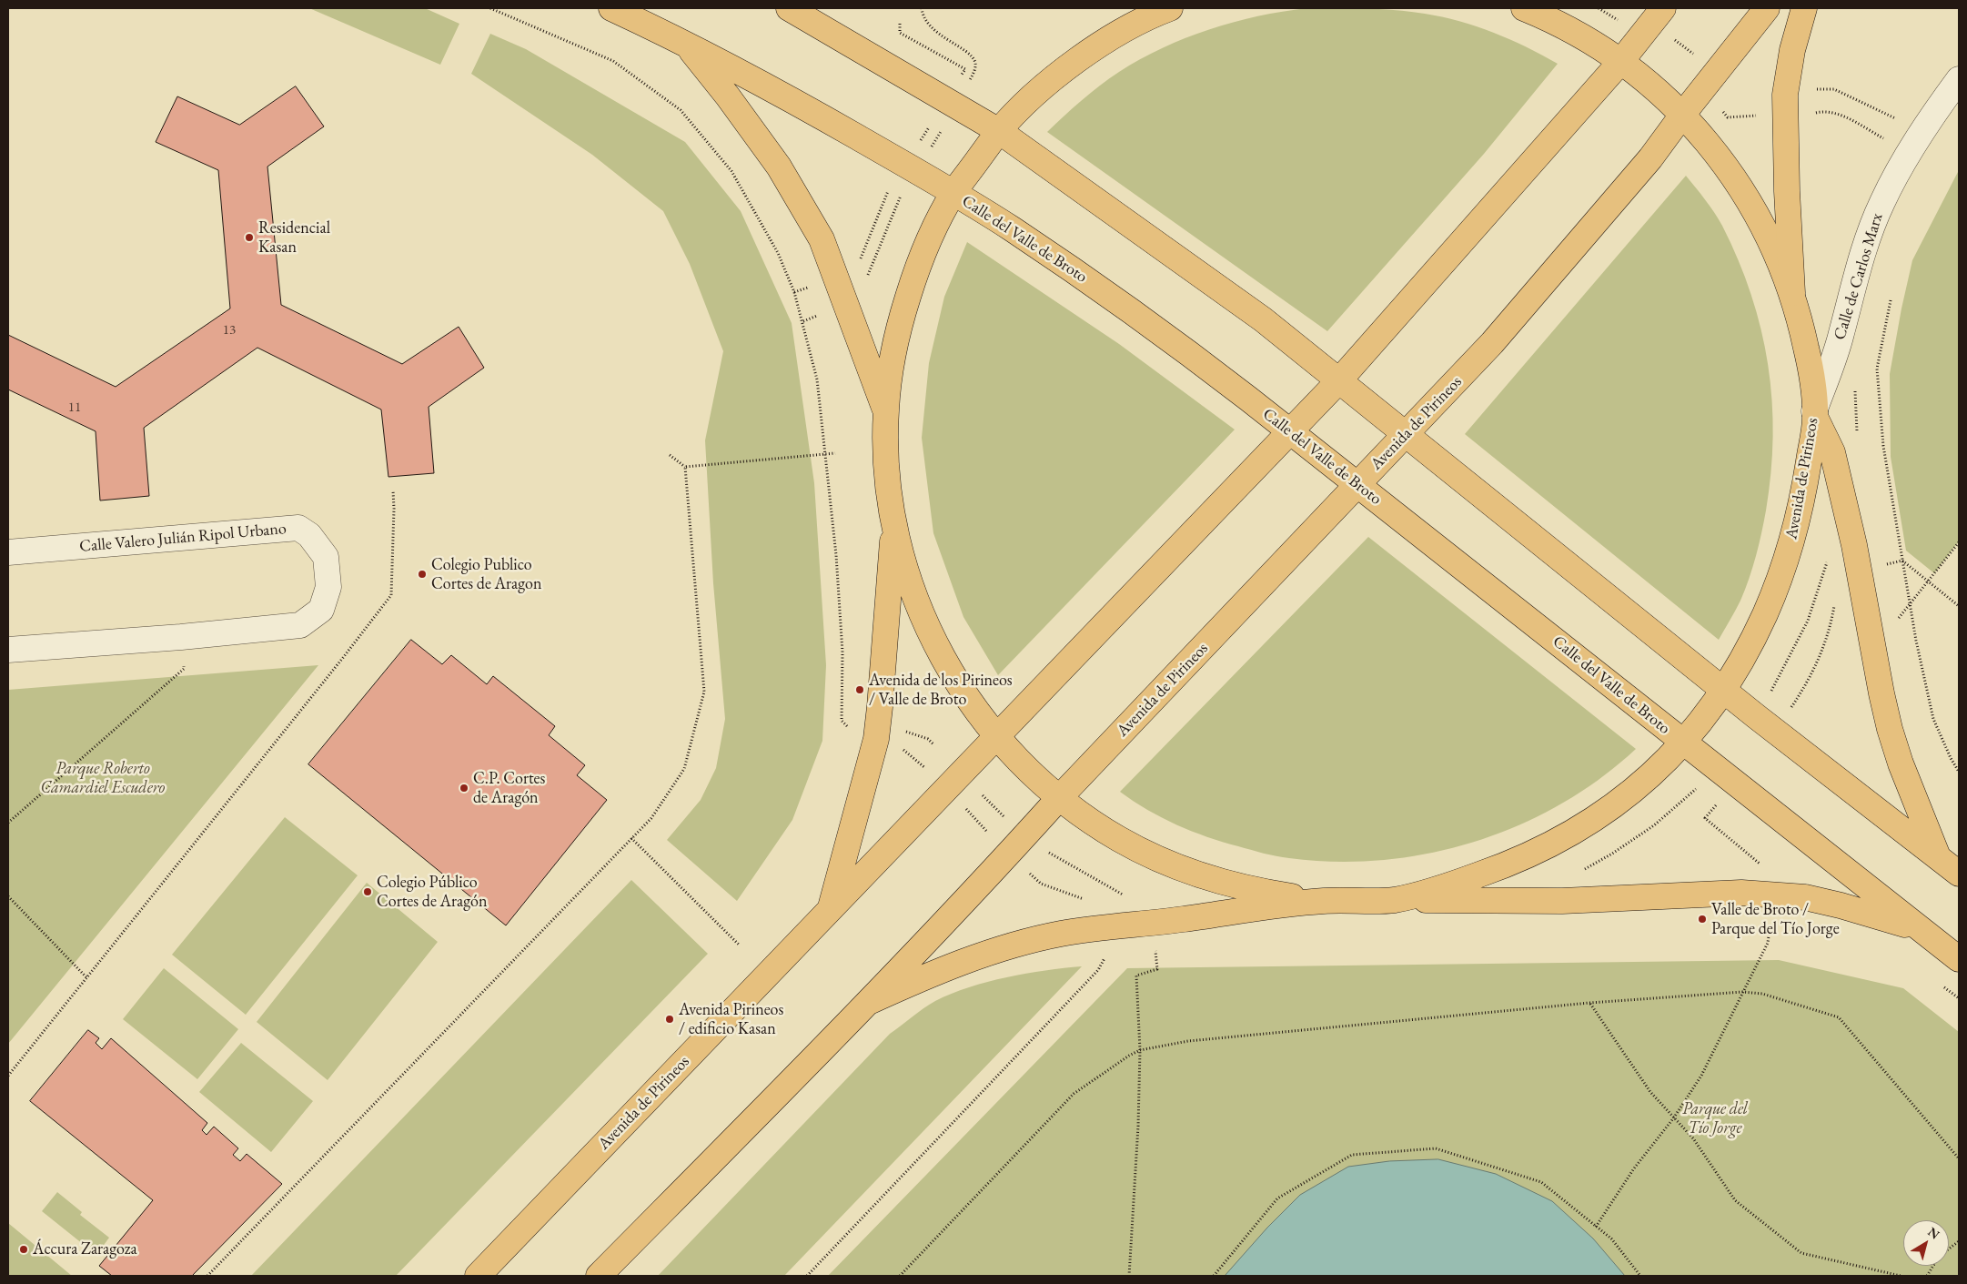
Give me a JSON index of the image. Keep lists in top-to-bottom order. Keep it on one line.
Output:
{"streets":{"main road":["Calle del Valle de Broto","Avenida de Pirineos"],"street":["Calle de Carlos Marx","Calle Valero Julián Ripol Urbano"]},"crossings":[["Calle del Valle de Broto","Avenida de Pirineos"],["Calle de Carlos Marx","Avenida de Pirineos"]],"parks":["Parque Roberto Camardiel Escudero","Parque del Tío Jorge"],"places":["Residencial Kasan","Colegio Publico Cortes de Aragon","Avenida de los Pirineos / Valle de Broto","C.P. Cortes de Aragón","Colegio Público Cortes de Aragón","Valle de Broto / Parque del Tío Jorge","Avenida Pirineos / edificio Kasan","Áccura Zaragoza"],"house_numbers":["13","11"],"north":"top right"}
